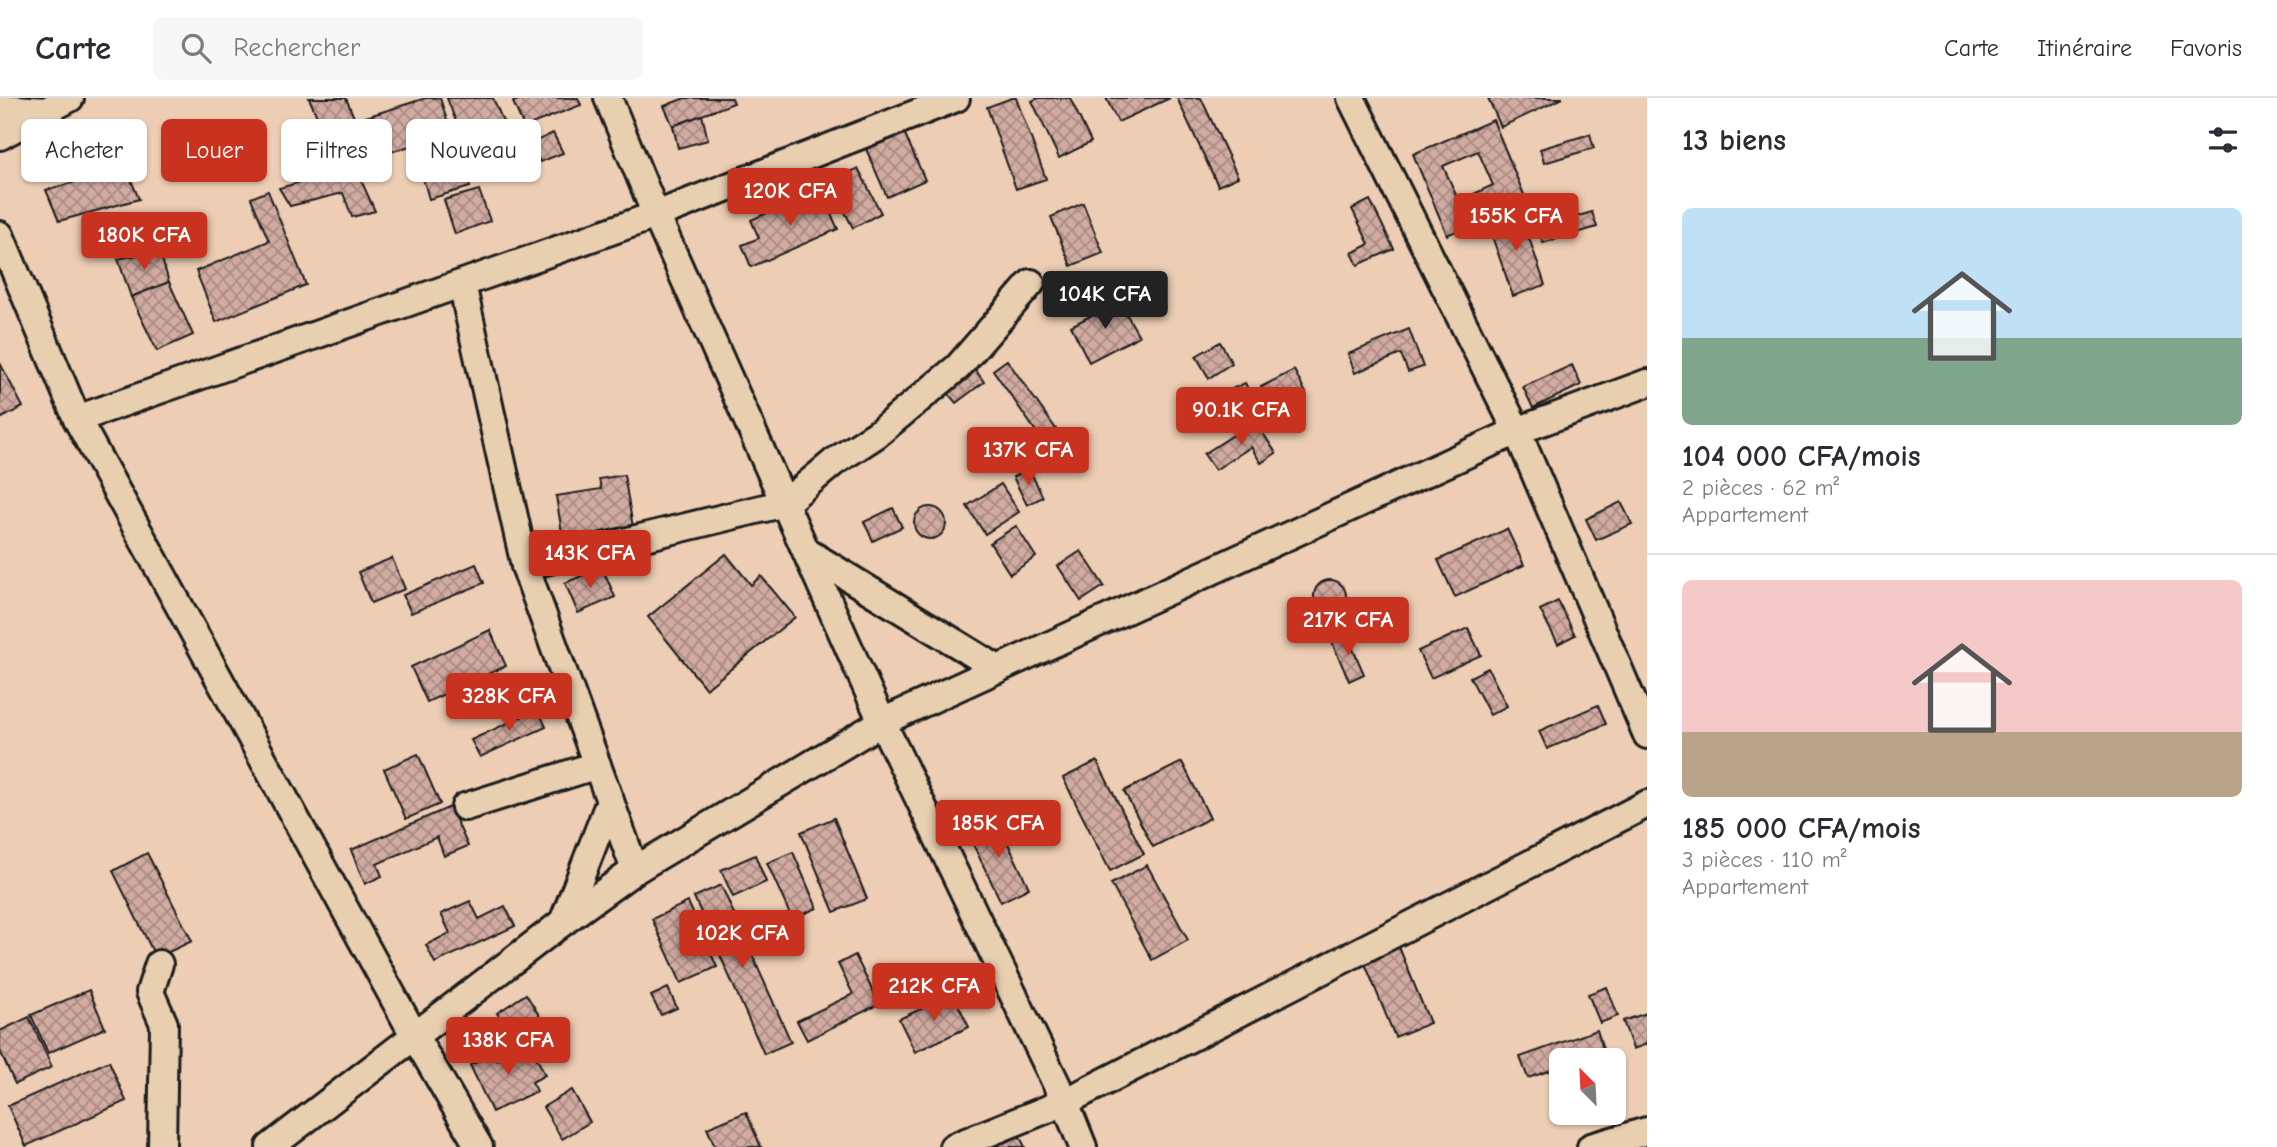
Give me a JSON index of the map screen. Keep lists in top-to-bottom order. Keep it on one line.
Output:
{"north":"top left","page":{"header":"Carte","search":"Rechercher","nav":["Carte","Itinéraire","Favoris"],"heading":"13 biens","chip":["Acheter","Louer","Filtres","Nouveau"],"price":["120K CFA","155K CFA","180K CFA","104K CFA","90.1K CFA","137K CFA","143K CFA","217K CFA","328K CFA","185K CFA","102K CFA","212K CFA","138K CFA"],"list":[{"name":"104 000 CFA/mois","note":"2 pièces · 62 m² · Appartement"},{"name":"185 000 CFA/mois","note":"3 pièces · 110 m² · Appartement"}]}}
